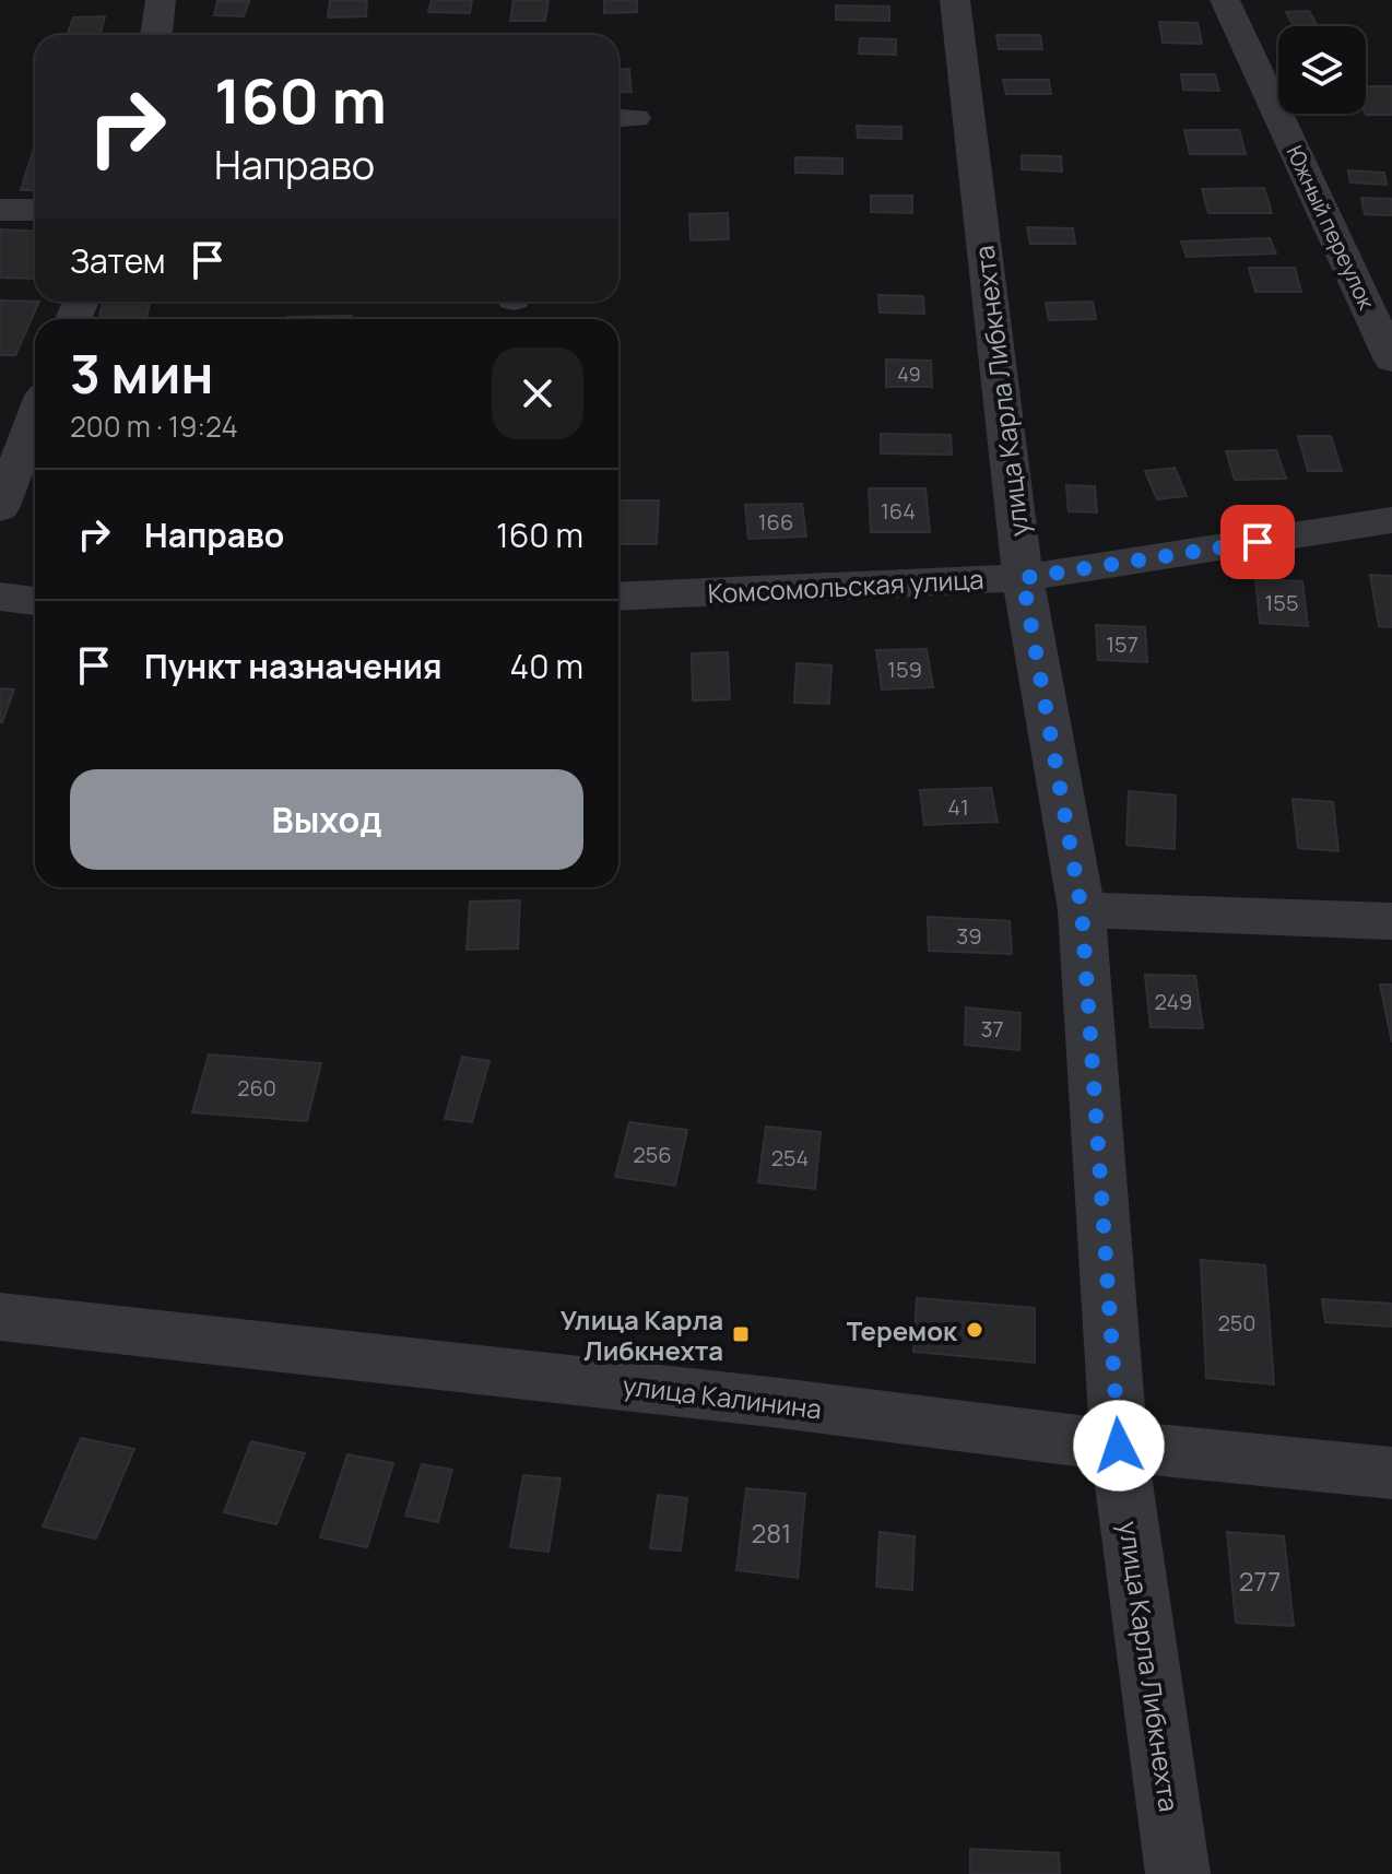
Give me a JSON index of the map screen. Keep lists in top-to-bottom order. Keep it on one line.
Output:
{"streets":{"street":["Южный переулок","улица Карла Либкнехта","Комсомольская улица","улица Калинина"]},"crossings":[["улица Карла Либкнехта","Комсомольская улица"],["улица Карла Либкнехта","улица Калинина"]],"places":{"other":["Теремок"],"transit":["Улица Карла Либкнехта"]},"house_numbers":["49","164","166","155","157","159","41","39","249","37","260","256","254","250","281","277"],"page":{"turn":["160 m","Направо"],"then":"Затем","heading":["3 мин","200 m · 19:24"],"list":[{"name":"Направо","value":"160 m"},{"name":"Пункт назначения","value":"40 m"}],"buttons":"Выход"}}
